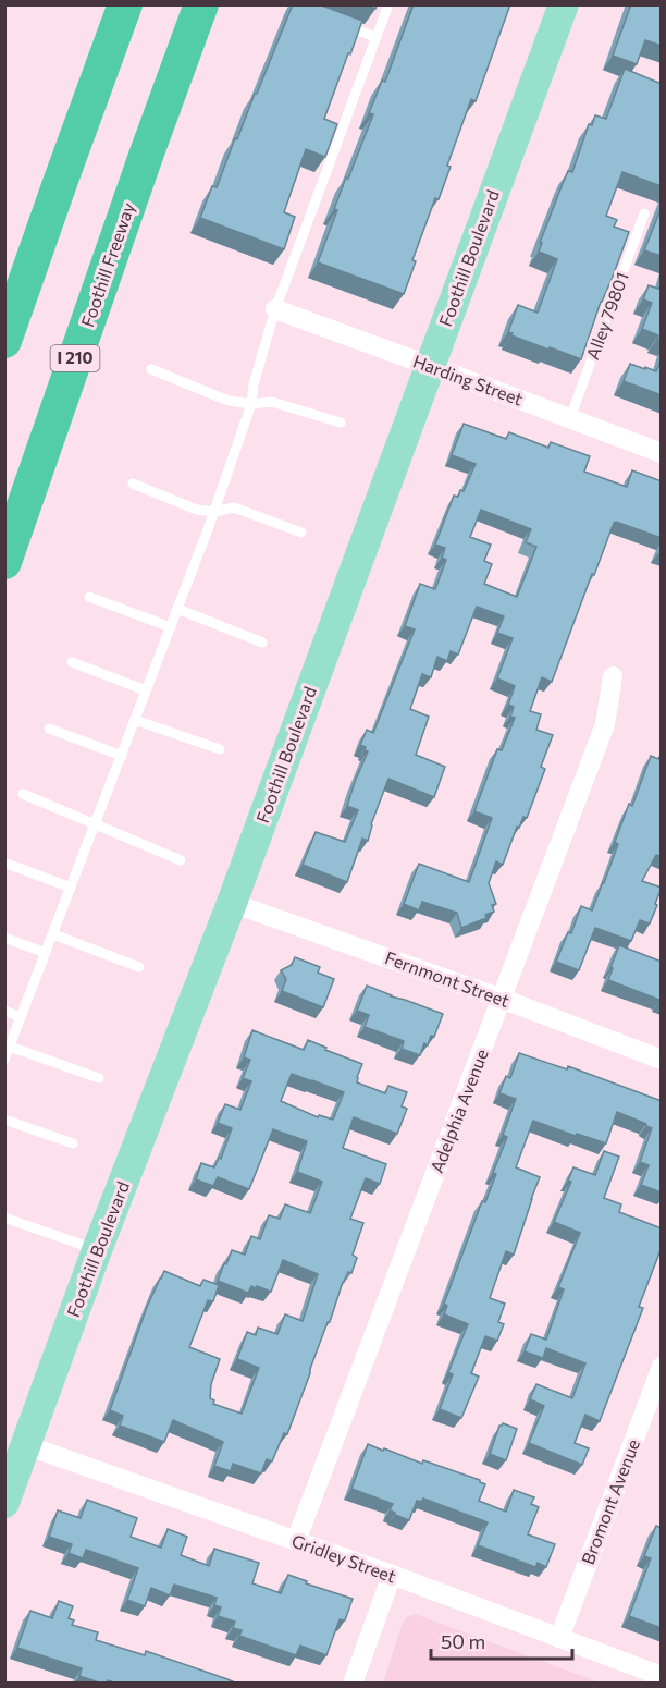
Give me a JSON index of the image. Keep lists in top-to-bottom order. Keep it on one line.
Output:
{"streets":{"highway":["Foothill Freeway","I 210"],"main road":["Foothill Boulevard"],"street":["Harding Street","Fernmont Street","Adelphia Avenue","Bromont Avenue","Gridley Street"],"lane":["Alley 79801"]},"crossings":[["Foothill Boulevard","Harding Street"],["Foothill Boulevard","Fernmont Street"],["Foothill Boulevard","Gridley Street"],["Alley 79801","Harding Street"],["Fernmont Street","Adelphia Avenue"],["Adelphia Avenue","Gridley Street"],["Bromont Avenue","Gridley Street"]],"scale_bar":"50 m"}
